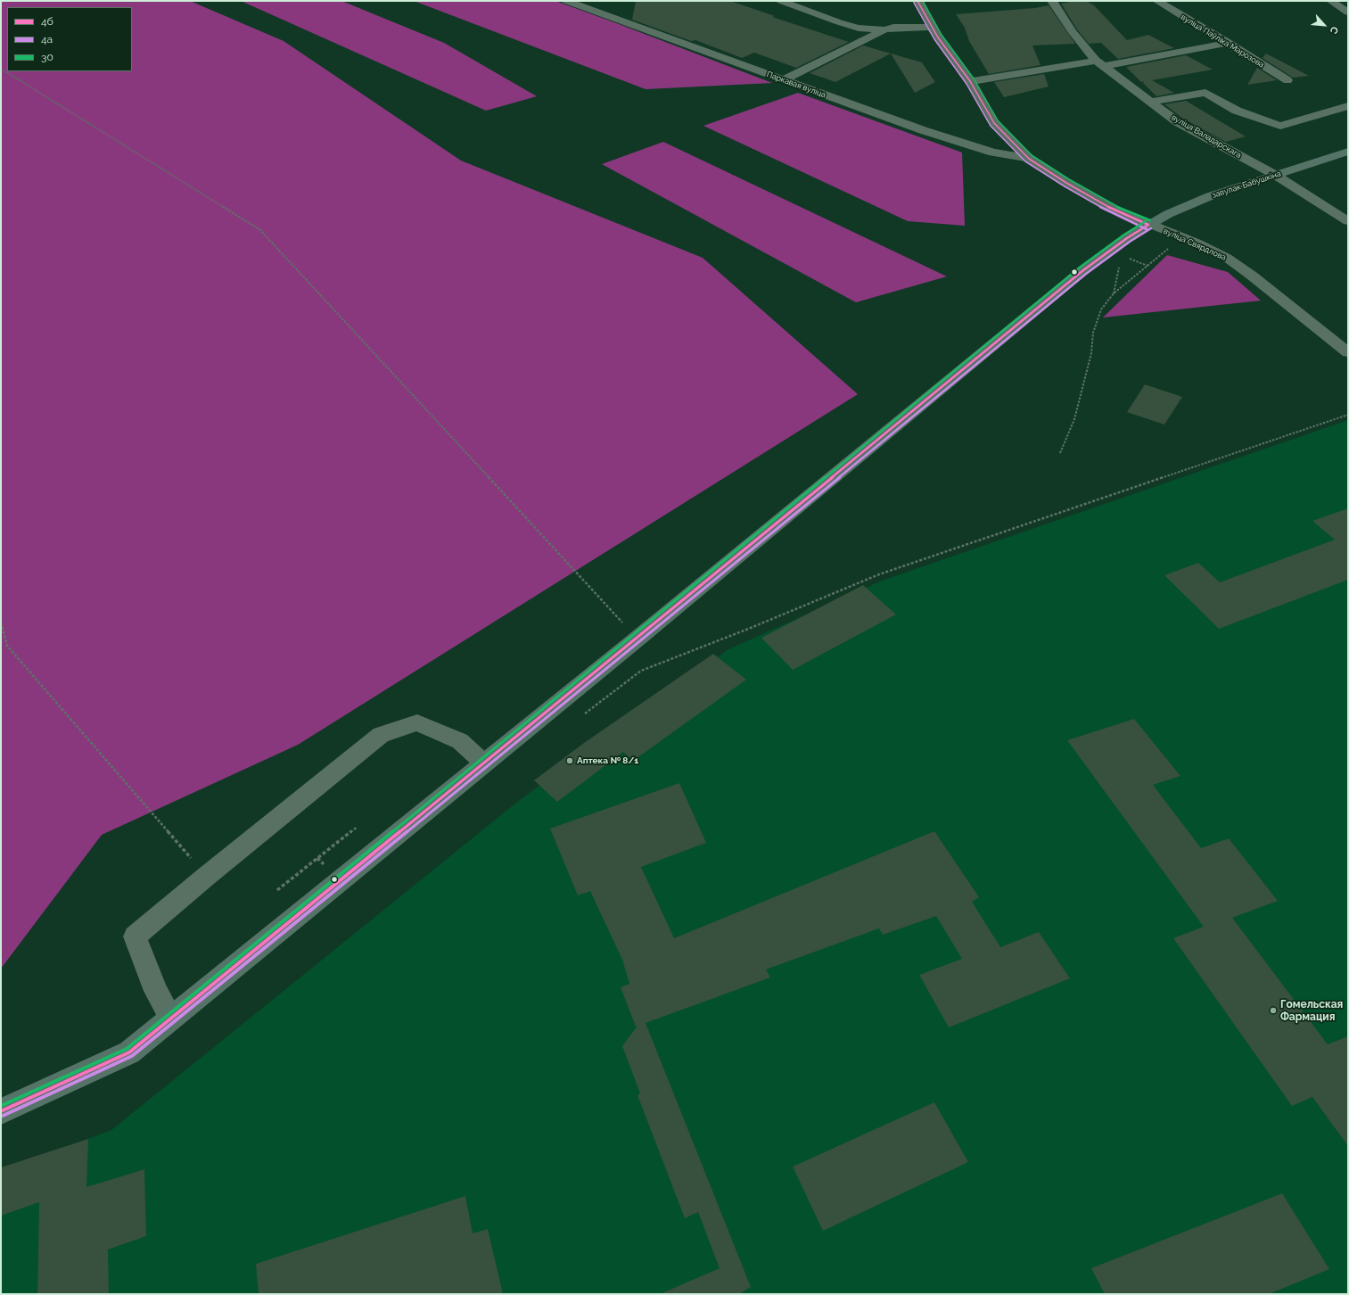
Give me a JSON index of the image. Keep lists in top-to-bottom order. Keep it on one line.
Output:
{"streets":{"main road":["завулак Бабушкіна"],"street":["вуліца Паўліка Марозова","Паркавая вуліца","вуліца Валадарскага","вуліца Свярдлова"]},"crossings":[["Паркавая вуліца","вуліца Свярдлова"],["вуліца Валадарскага","завулак Бабушкіна"],["завулак Бабушкіна","вуліца Свярдлова"]],"places":["Аптека № 8/1","Гомельская Фармация"],"lines":["transit line 4б","transit line 30","transit line 4а"],"legend":["4б","4а","30"],"north":"bottom right"}
